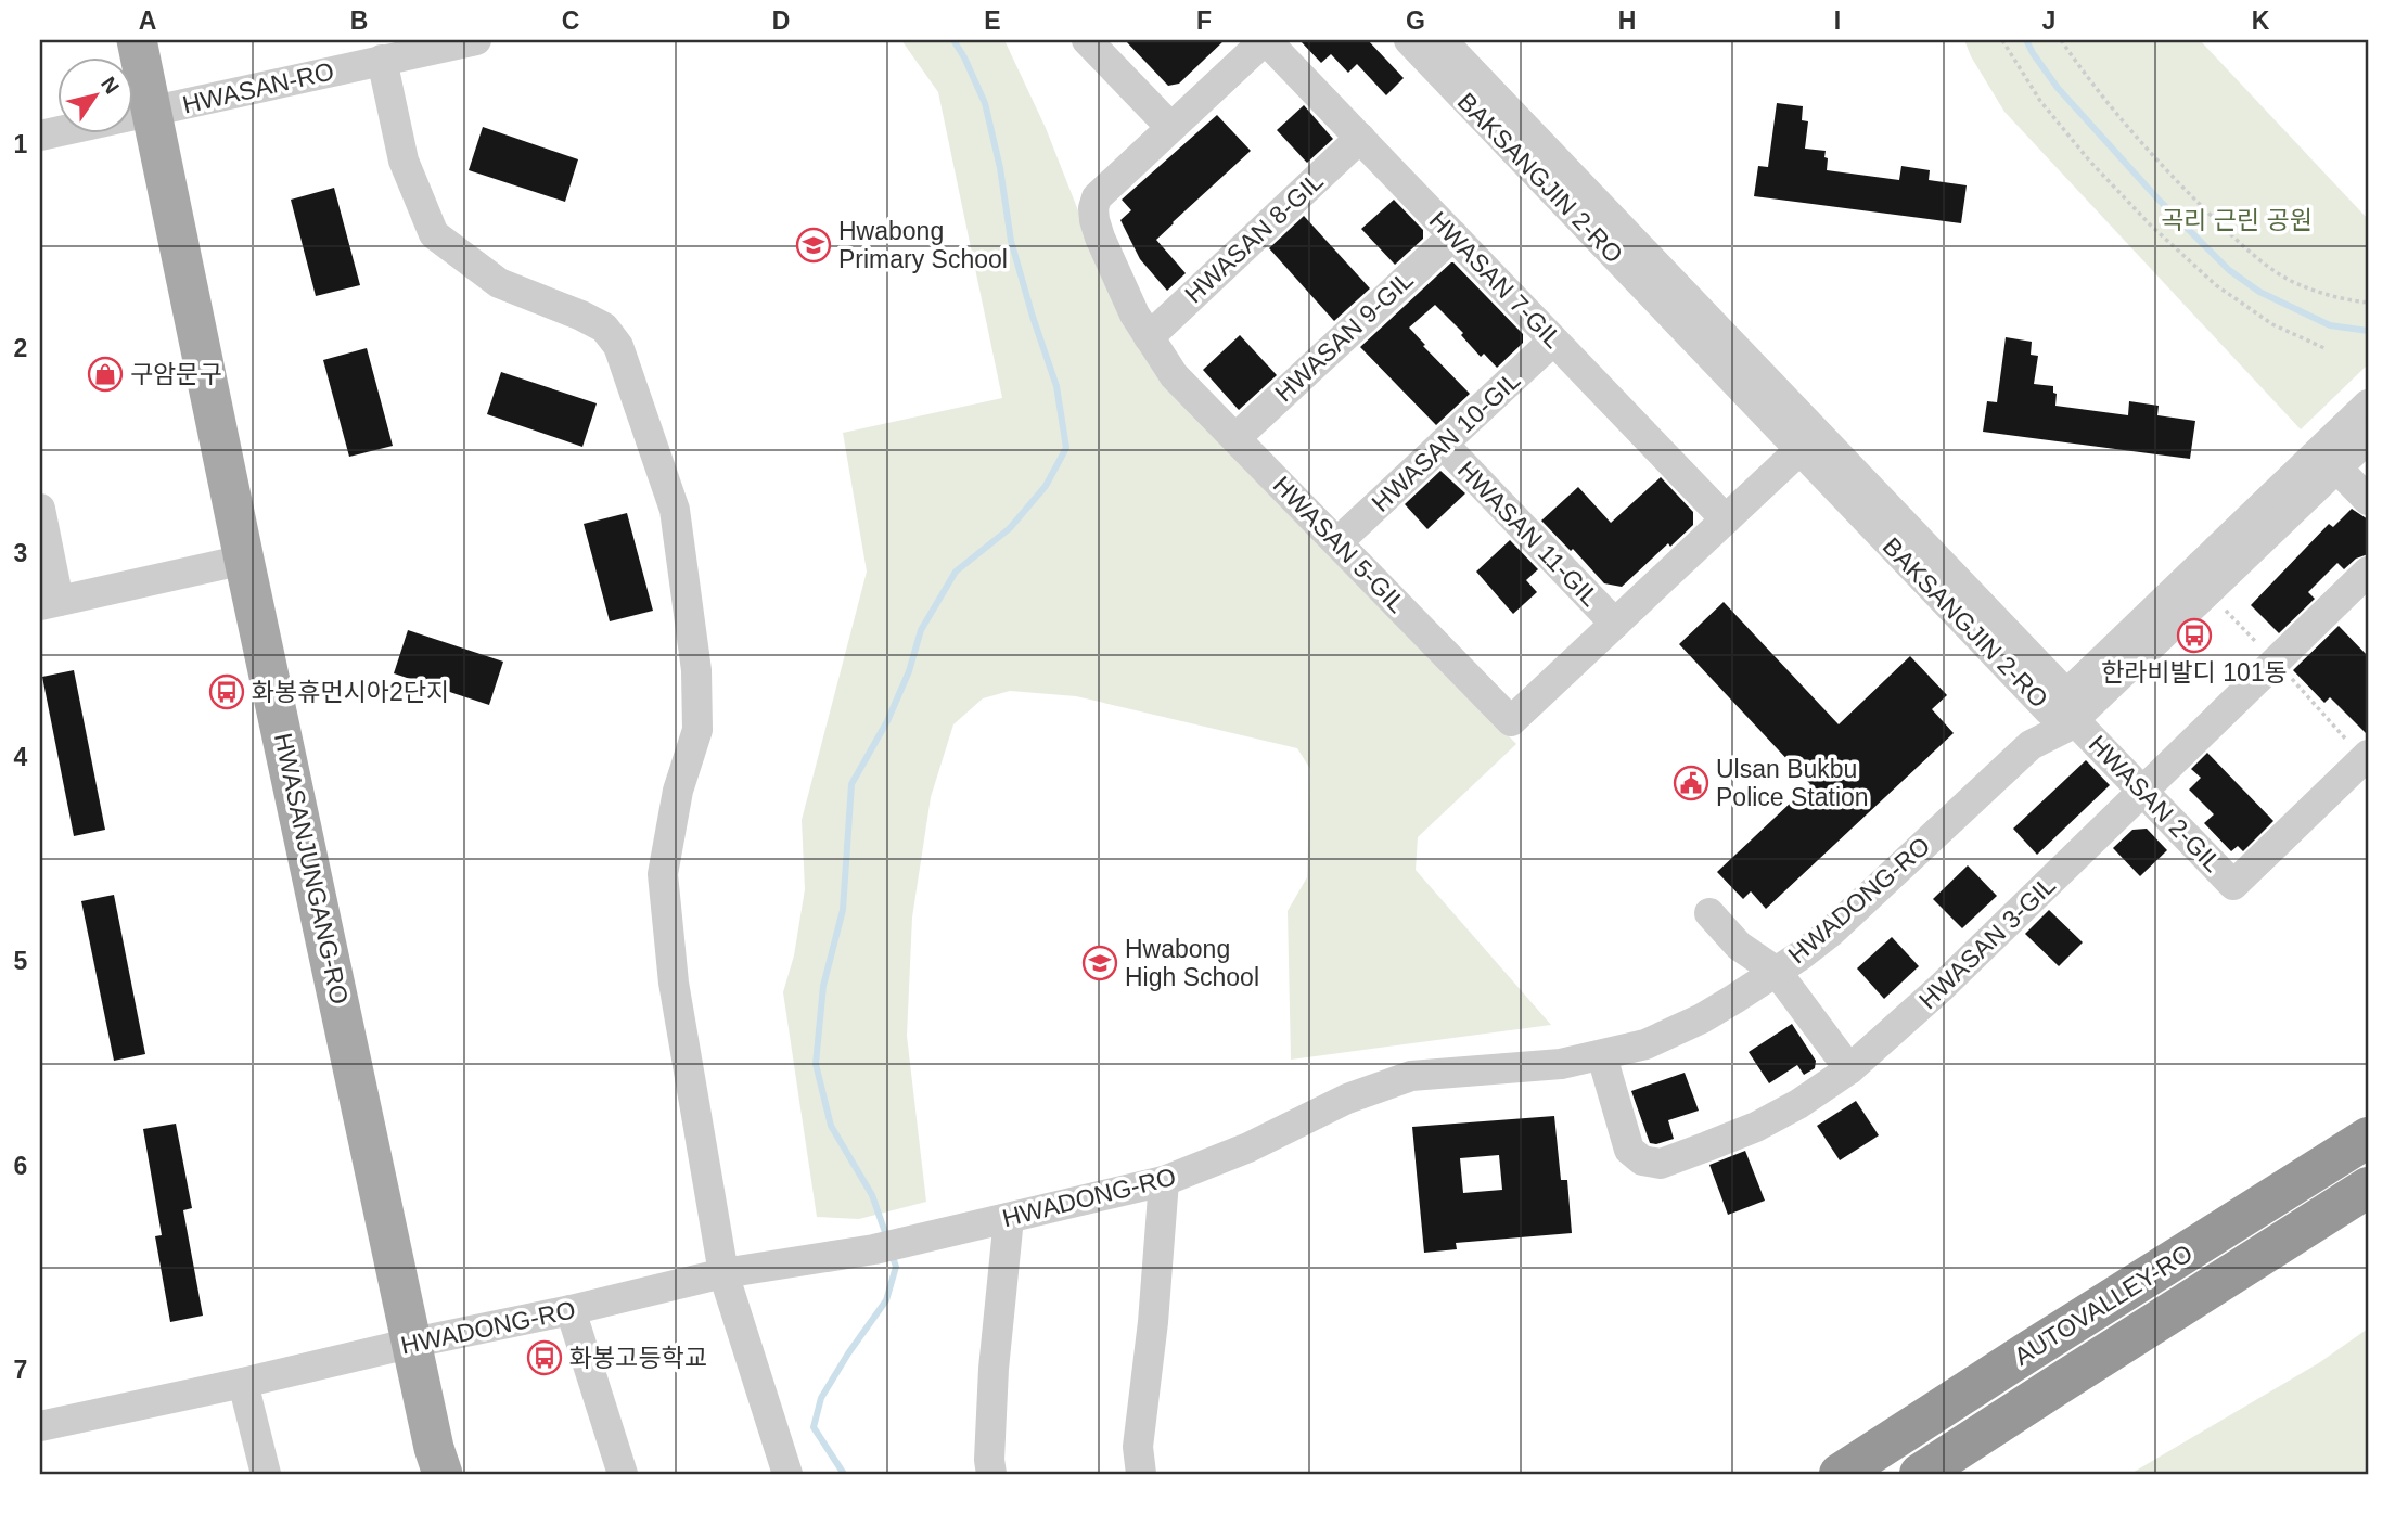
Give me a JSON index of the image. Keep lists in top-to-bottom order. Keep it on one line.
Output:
{"streets":{"highway":["AUTOVALLEY-RO"],"main road":["HWASANJUNGANG-RO"],"street":["HWASAN-RO","BAKSANGJIN 2-RO","HWASAN 8-GIL","HWASAN 7-GIL","HWASAN 9-GIL","HWASAN 10-GIL","HWASAN 11-GIL","HWASAN 5-GIL","HWASAN 2-GIL","HWADONG-RO","HWASAN 3-GIL"]},"crossings":[["HWASAN-RO","HWASANJUNGANG-RO"],["BAKSANGJIN 2-RO","HWASAN 5-GIL"],["BAKSANGJIN 2-RO","HWASAN 2-GIL"],["BAKSANGJIN 2-RO","HWADONG-RO"],["HWASAN 8-GIL","HWASAN 7-GIL"],["HWASAN 8-GIL","HWASAN 5-GIL"],["HWASAN 7-GIL","HWASAN 9-GIL"],["HWASAN 7-GIL","HWASAN 10-GIL"],["HWASAN 7-GIL","HWASAN 5-GIL"],["HWASAN 9-GIL","HWASAN 5-GIL"],["HWASAN 10-GIL","HWASAN 11-GIL"],["HWASAN 10-GIL","HWASAN 5-GIL"],["HWASAN 11-GIL","HWASAN 5-GIL"],["HWASAN 2-GIL","HWADONG-RO"],["HWASAN 2-GIL","HWASAN 3-GIL"],["HWASANJUNGANG-RO","HWADONG-RO"],["HWADONG-RO","HWASAN 3-GIL"]],"parks":["곡리 근린 공원"],"places":{"school or university":["Hwabong Primary School","Hwabong High School"],"shop":["구암문구"],"bus stop":["한라비발디 101동","화봉휴먼시아2단지","화봉고등학교"],"public building":["Ulsan Bukbu Police Station"]},"north":"top right","grid":{"columns":["A","B","C","D","E","F","G","H","I","J","K"],"rows":["1","2","3","4","5","6","7"]}}
